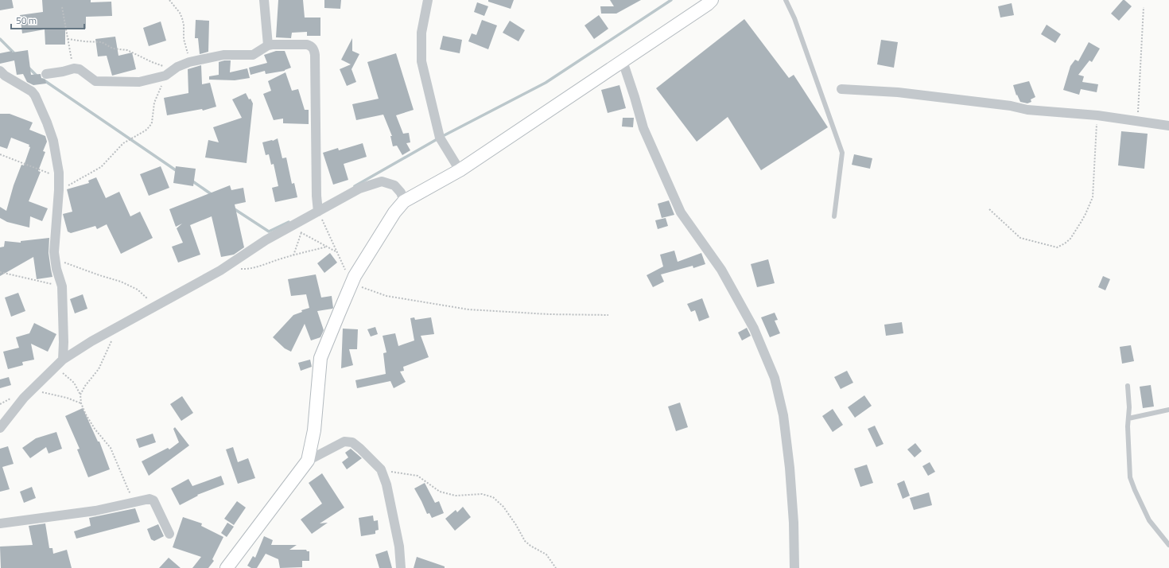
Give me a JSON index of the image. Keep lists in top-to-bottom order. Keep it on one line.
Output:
{"scale_bar":"50 m"}
